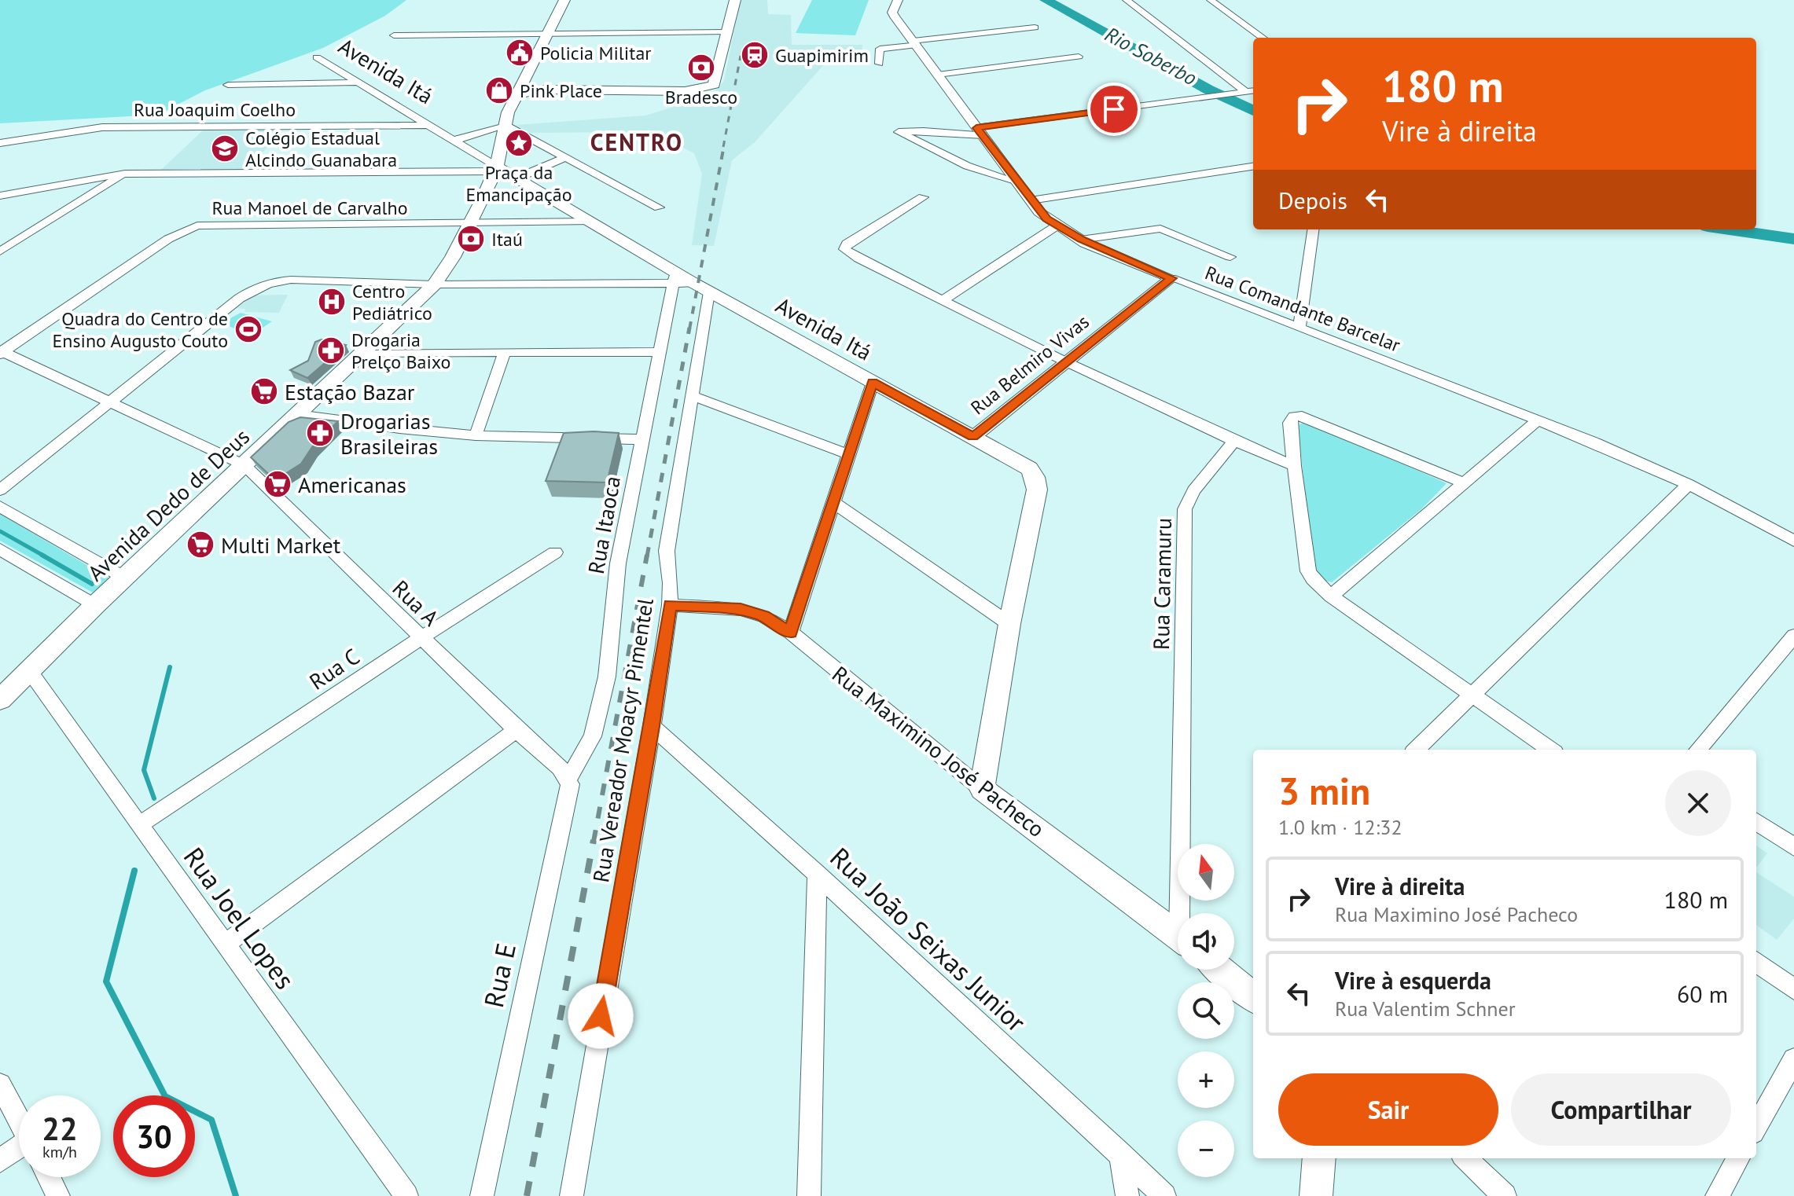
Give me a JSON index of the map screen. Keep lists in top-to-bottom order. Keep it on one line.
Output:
{"streets":{"main road":["Avenida Itá","Avenida Dedo de Deus","Rua Maximino José Pacheco"],"street":["Rua Joaquim Coelho","Rua Manoel de Carvalho","Rua Comandante Barcelar","Rua Belmiro Vivas","Rua Itaoca","Rua Caramuru","Rua A","Rua C","Rua Vereador Moacyr Pimentel","Rua Joel Lopes","Rua João Seixas Junior","Rua E"]},"crossings":[["Avenida Itá","Rua Joaquim Coelho"],["Avenida Itá","Rua Manoel de Carvalho"],["Avenida Itá","Rua Belmiro Vivas"],["Avenida Itá","Avenida Dedo de Deus"],["Avenida Itá","Rua Itaoca"],["Avenida Itá","Rua Vereador Moacyr Pimentel"],["Avenida Itá","Rua Maximino José Pacheco"],["Rua Manoel de Carvalho","Avenida Dedo de Deus"],["Rua Comandante Barcelar","Rua Belmiro Vivas"],["Avenida Dedo de Deus","Rua A"],["Avenida Dedo de Deus","Rua Joel Lopes"],["Rua Itaoca","Rua A"],["Rua Itaoca","Rua E"],["Rua A","Rua C"],["Rua A","Rua E"],["Rua C","Rua Joel Lopes"],["Rua Vereador Moacyr Pimentel","Rua Maximino José Pacheco"],["Rua Vereador Moacyr Pimentel","Rua João Seixas Junior"]],"districts":["CENTRO"],"water":["Rio Soberbo"],"places":{"public building":["Policia Militar"],"station":["Guapimirim"],"bank":["Bradesco","Itaú"],"shop":["Pink Place"],"place":["Praça da Emancipação"],"school or university":["Colégio Estadual Alcindo Guanabara"],"hospital":["Centro Pediátrico"],"sports":["Quadra do Centro de Ensino Augusto Couto"],"pharmacy":["Drogaria Prelço Baixo","Drogarias Brasileiras"],"supermarket":["Estação Bazar","Americanas","Multi Market"]},"north":"top","page":{"turn":["180 m","Vire à direita"],"then":"Depois","heading":["3 min","1.0 km · 12:32"],"map_buttons":["+","−"],"list":[{"name":"Vire à direita","note":"Rua Maximino José Pacheco","value":"180 m"},{"name":"Vire à esquerda","note":"Rua Valentim Schner","value":"60 m"}],"buttons":["Sair","Compartilhar"],"speed":"22 km/h","limit":"30"}}
